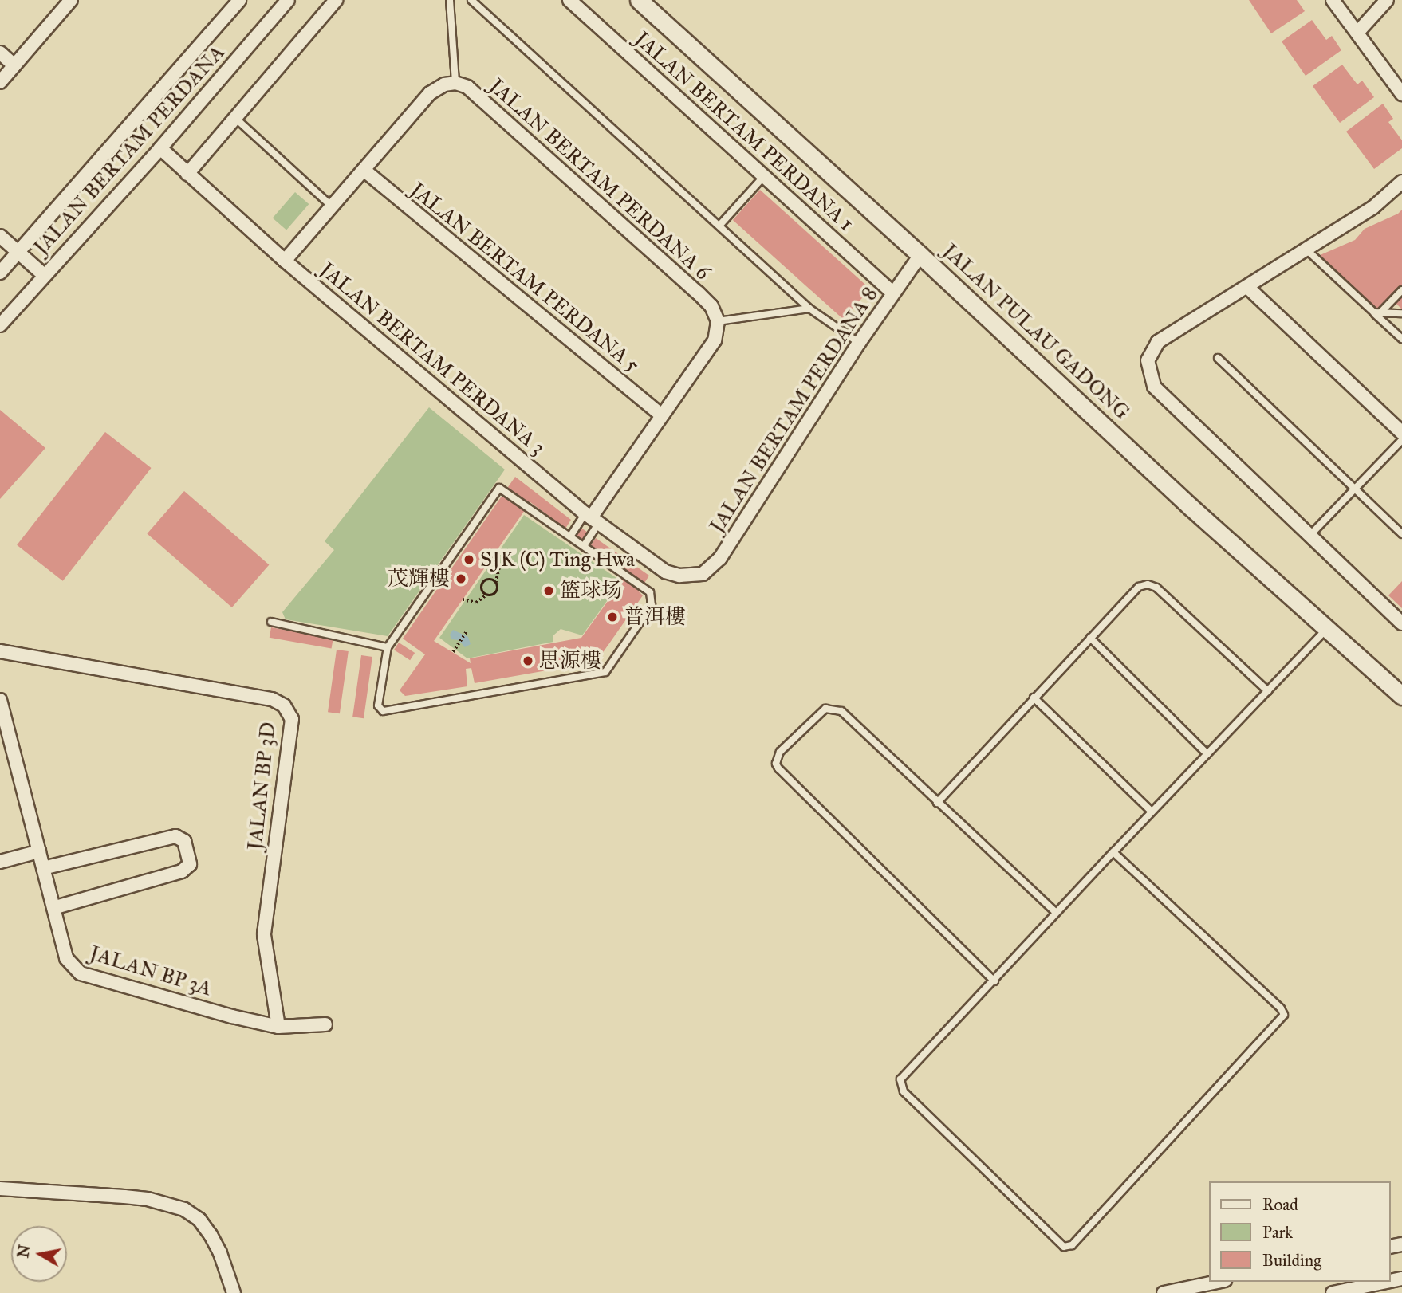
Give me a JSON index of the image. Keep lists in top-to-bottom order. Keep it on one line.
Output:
{"streets":{"main road":["JALAN PULAU GADONG"],"street":["JALAN BERTAM PERDANA 1","JALAN BERTAM PERDANA","JALAN BERTAM PERDANA 6","JALAN BERTAM PERDANA 5","JALAN BERTAM PERDANA 3","JALAN BERTAM PERDANA 8","JALAN BP 3D","JALAN BP 3A"]},"crossings":[["JALAN BERTAM PERDANA 1","JALAN BERTAM PERDANA 8"],["JALAN BERTAM PERDANA","JALAN BERTAM PERDANA 3"],["JALAN PULAU GADONG","JALAN BERTAM PERDANA 8"],["JALAN BERTAM PERDANA 3","JALAN BERTAM PERDANA 8"],["JALAN BP 3D","JALAN BP 3A"]],"places":["SJK (C) Ting Hwa","茂輝樓","篮球场","普洱樓","思源樓"],"legend":["Road","Park","Building"],"north":"left"}
